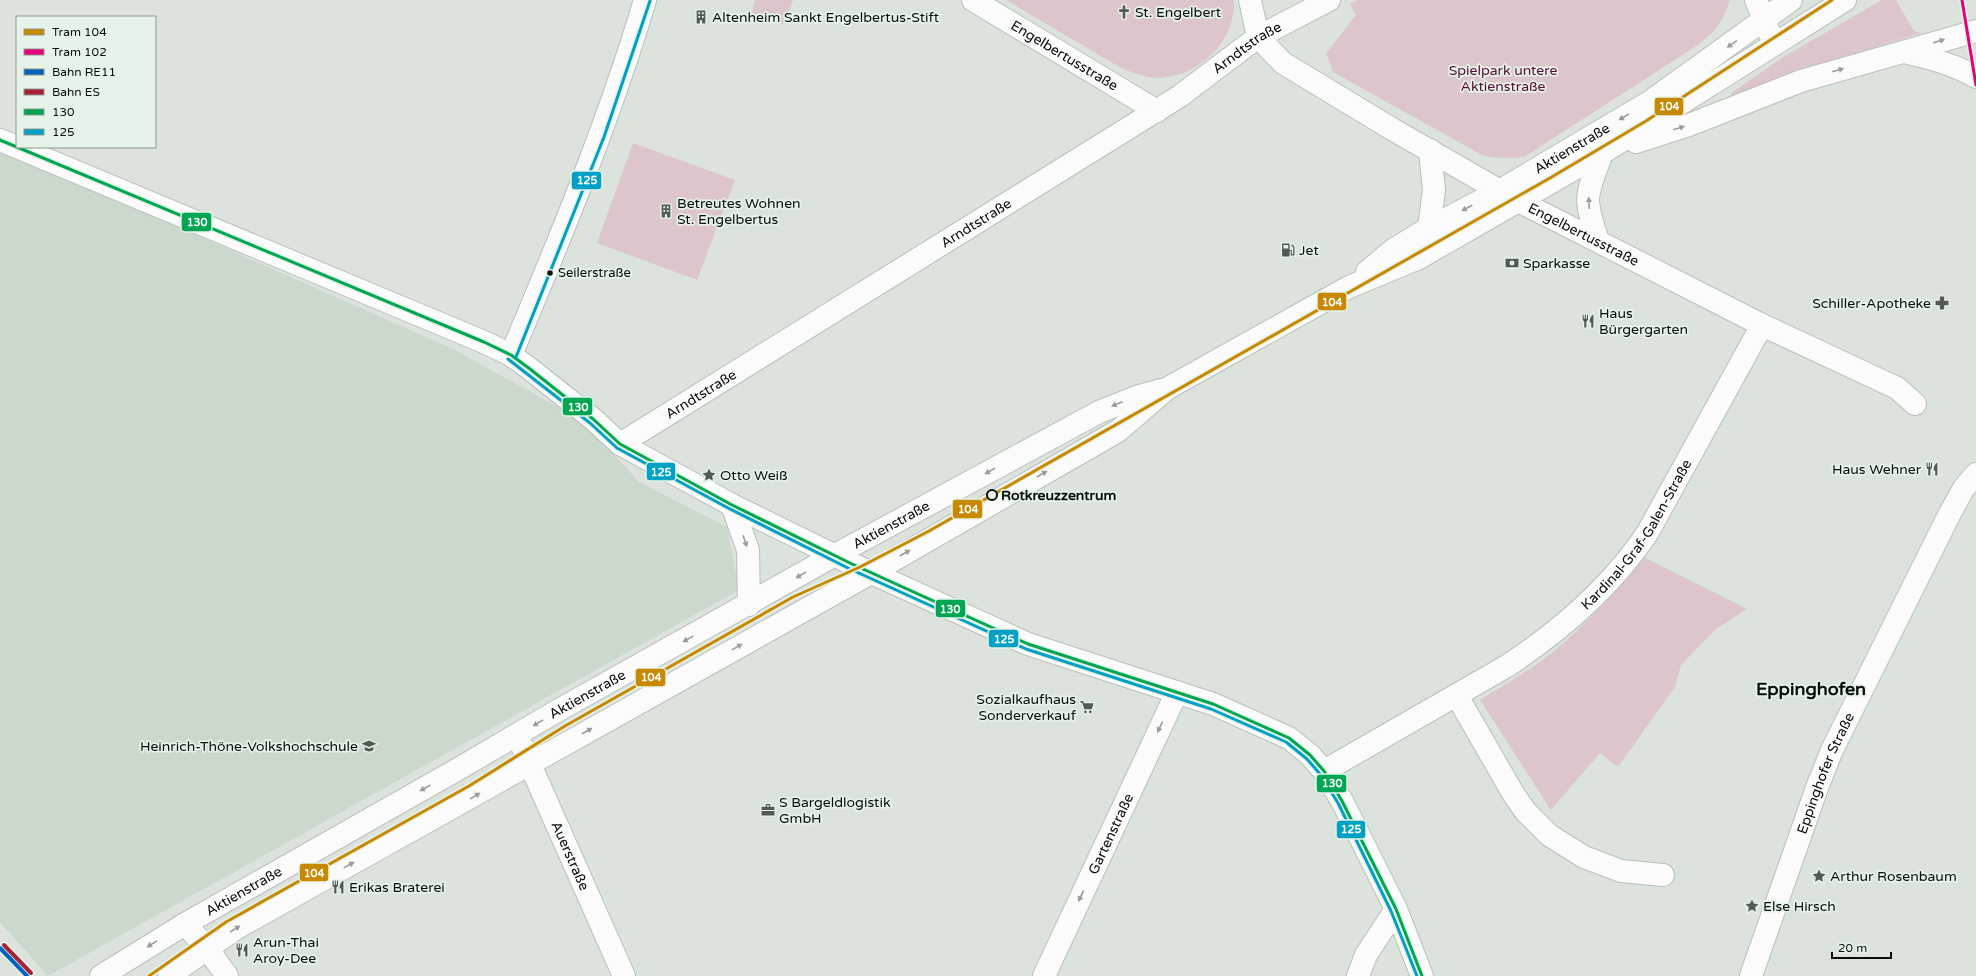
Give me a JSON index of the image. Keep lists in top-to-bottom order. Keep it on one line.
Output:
{"streets":{"street":["Arndtstraße","Engelbertusstraße","Aktienstraße","Kardinal-Graf-Galen-Straße","Eppinghofer Straße","Gartenstraße","Auerstraße"]},"crossings":[["Arndtstraße","Engelbertusstraße"],["Engelbertusstraße","Aktienstraße"],["Engelbertusstraße","Kardinal-Graf-Galen-Straße"],["Aktienstraße","Auerstraße"]],"one_way":["Gartenstraße"],"districts":["Eppinghofen"],"parks":["Spielpark untere Aktienstraße"],"places":{"church":["St. Engelbert"],"building":["Altenheim Sankt Engelbertus-Stift","Betreutes Wohnen St. Engelbertus"],"fuel station":["Jet"],"bank":["Sparkasse"],"other":["Seilerstraße","Rotkreuzzentrum"],"pharmacy":["Schiller-Apotheke"],"restaurant":["Haus Bürgergarten","Haus Wehner","Erikas Braterei","Arun-Thai Aroy-Dee"],"place":["Otto Weiß","Arthur Rosenbaum","Else Hirsch"],"supermarket":["Sozialkaufhaus Sonderverkauf"],"school or university":["Heinrich-Thöne-Volkshochschule"],"office":["S Bargeldlogistik GmbH"]},"lines":["tram line 104","tram line 102","transit line 125","transit line 130","rail line ES","rail line RE11"],"legend":["Tram 104","Tram 102","Bahn RE11","Bahn ES","130","125"],"scale_bar":"20 m"}
